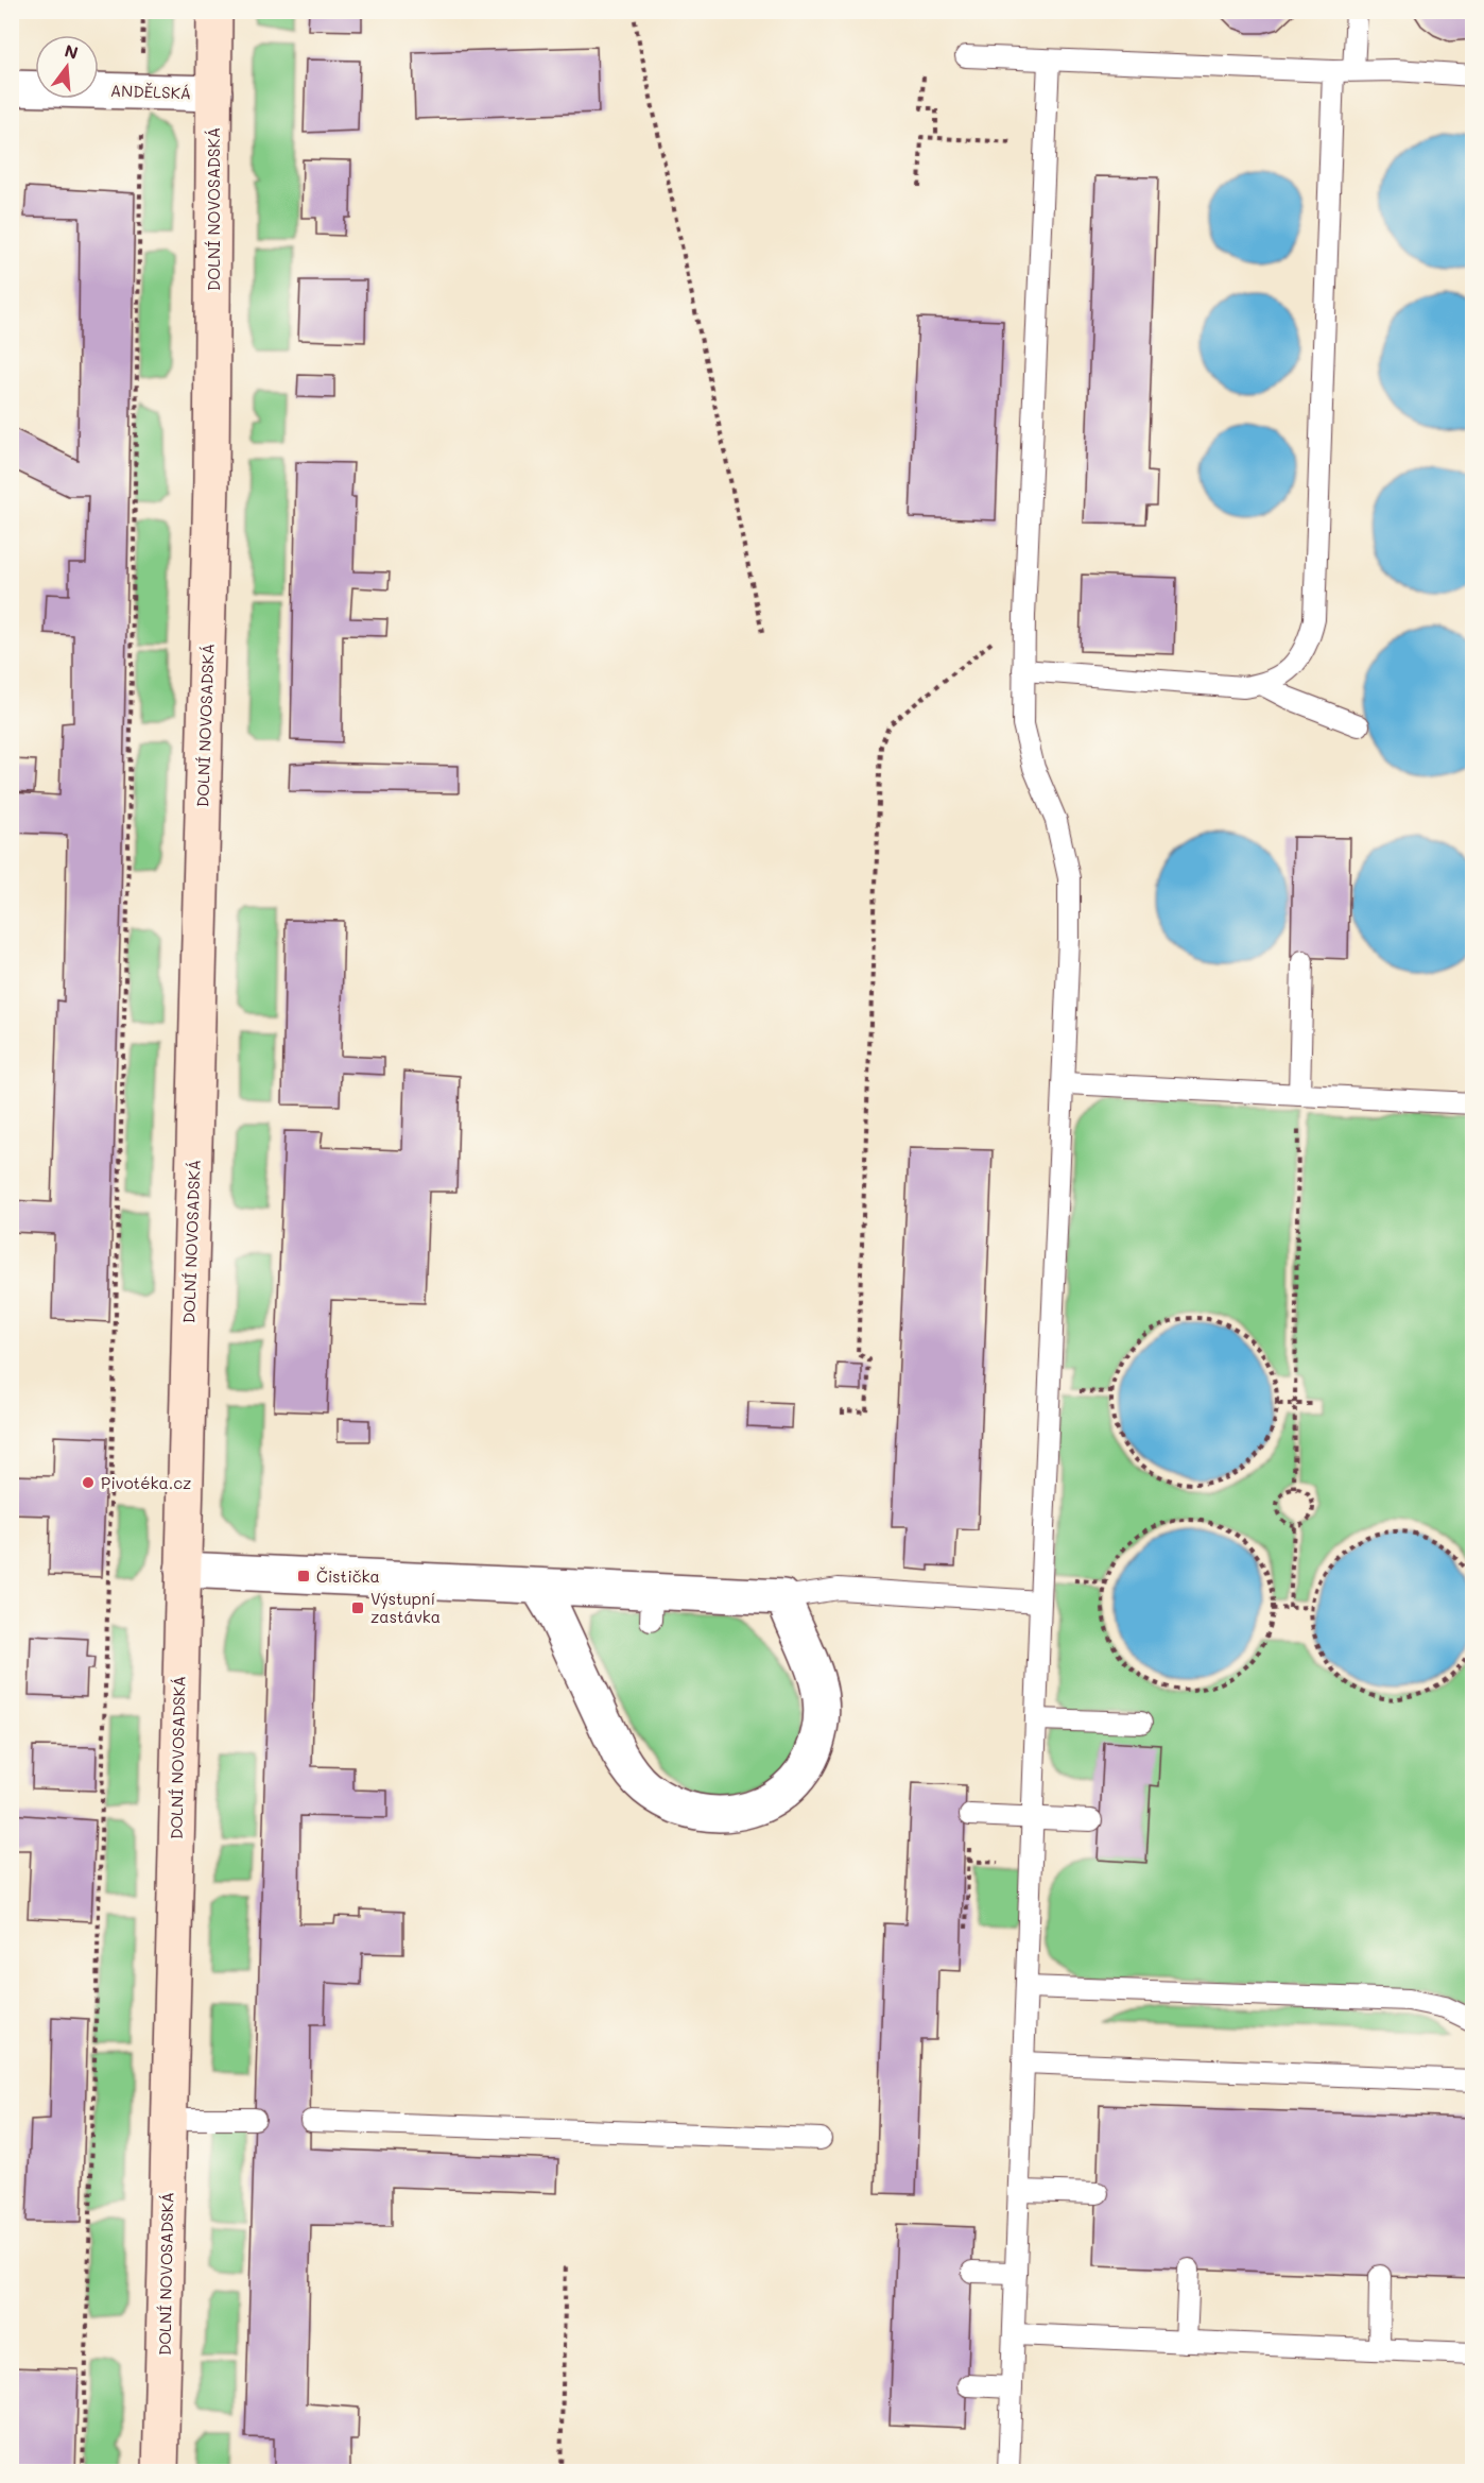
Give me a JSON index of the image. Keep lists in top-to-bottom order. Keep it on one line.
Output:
{"streets":{"main road":["DOLNÍ NOVOSADSKÁ"],"street":["ANDĚLSKÁ"]},"crossings":[["ANDĚLSKÁ","DOLNÍ NOVOSADSKÁ"]],"places":{"other":["Pivotéka.cz"],"transit":["Čistička","Výstupní zastávka"]},"north":"top"}
